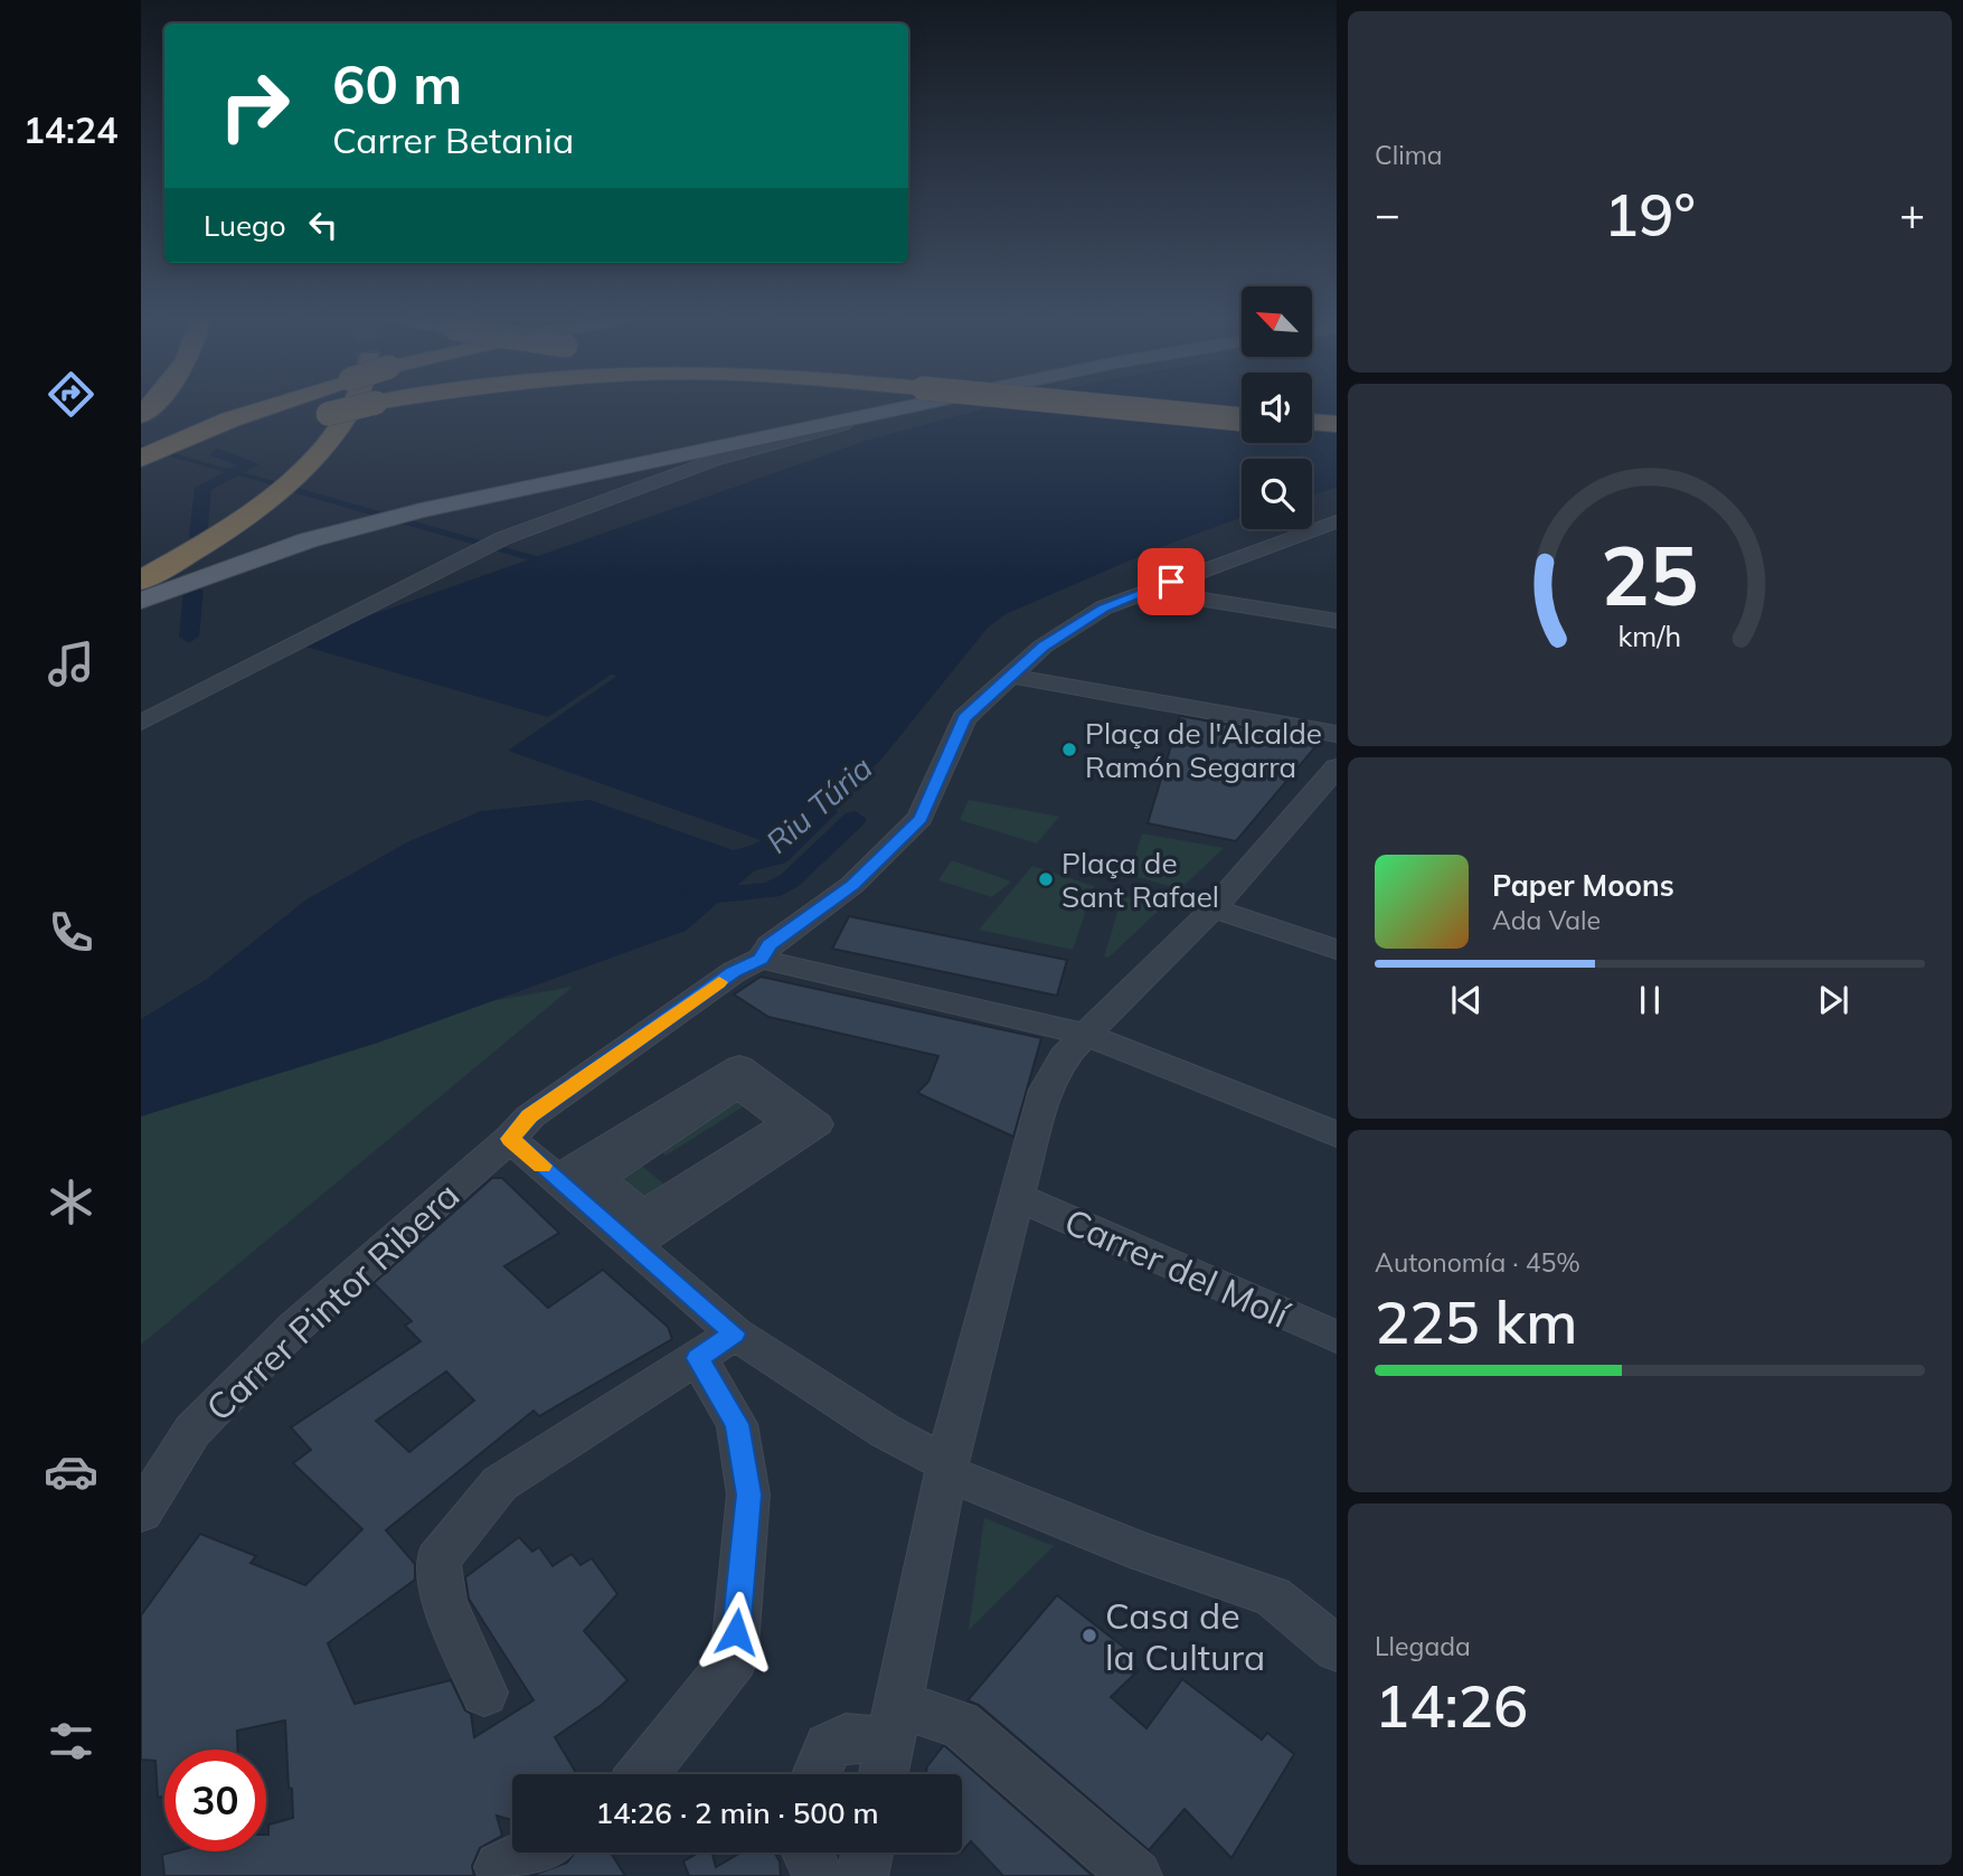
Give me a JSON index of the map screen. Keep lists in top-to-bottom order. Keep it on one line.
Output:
{"streets":{"street":["Carrer del Molí","Carrer Pintor Ribera"]},"water":["Riu Túria"],"places":["Plaça de l'Alcalde Ramón Segarra","Plaça de Sant Rafael","Casa de la Cultura"],"north":"top left","page":{"tabs":"14:24","tile":["Clima",["Autonomía · 45%","225 km"],["Llegada","14:26"]],"turn":["60 m","Carrer Betania"],"heat":["−","19°","+"],"then":"Luego","song":["Paper Moons","Ada Vale"],"limit":"30","trip":"14:26 · 2 min · 500 m","gauge":["25","km/h"]}}
